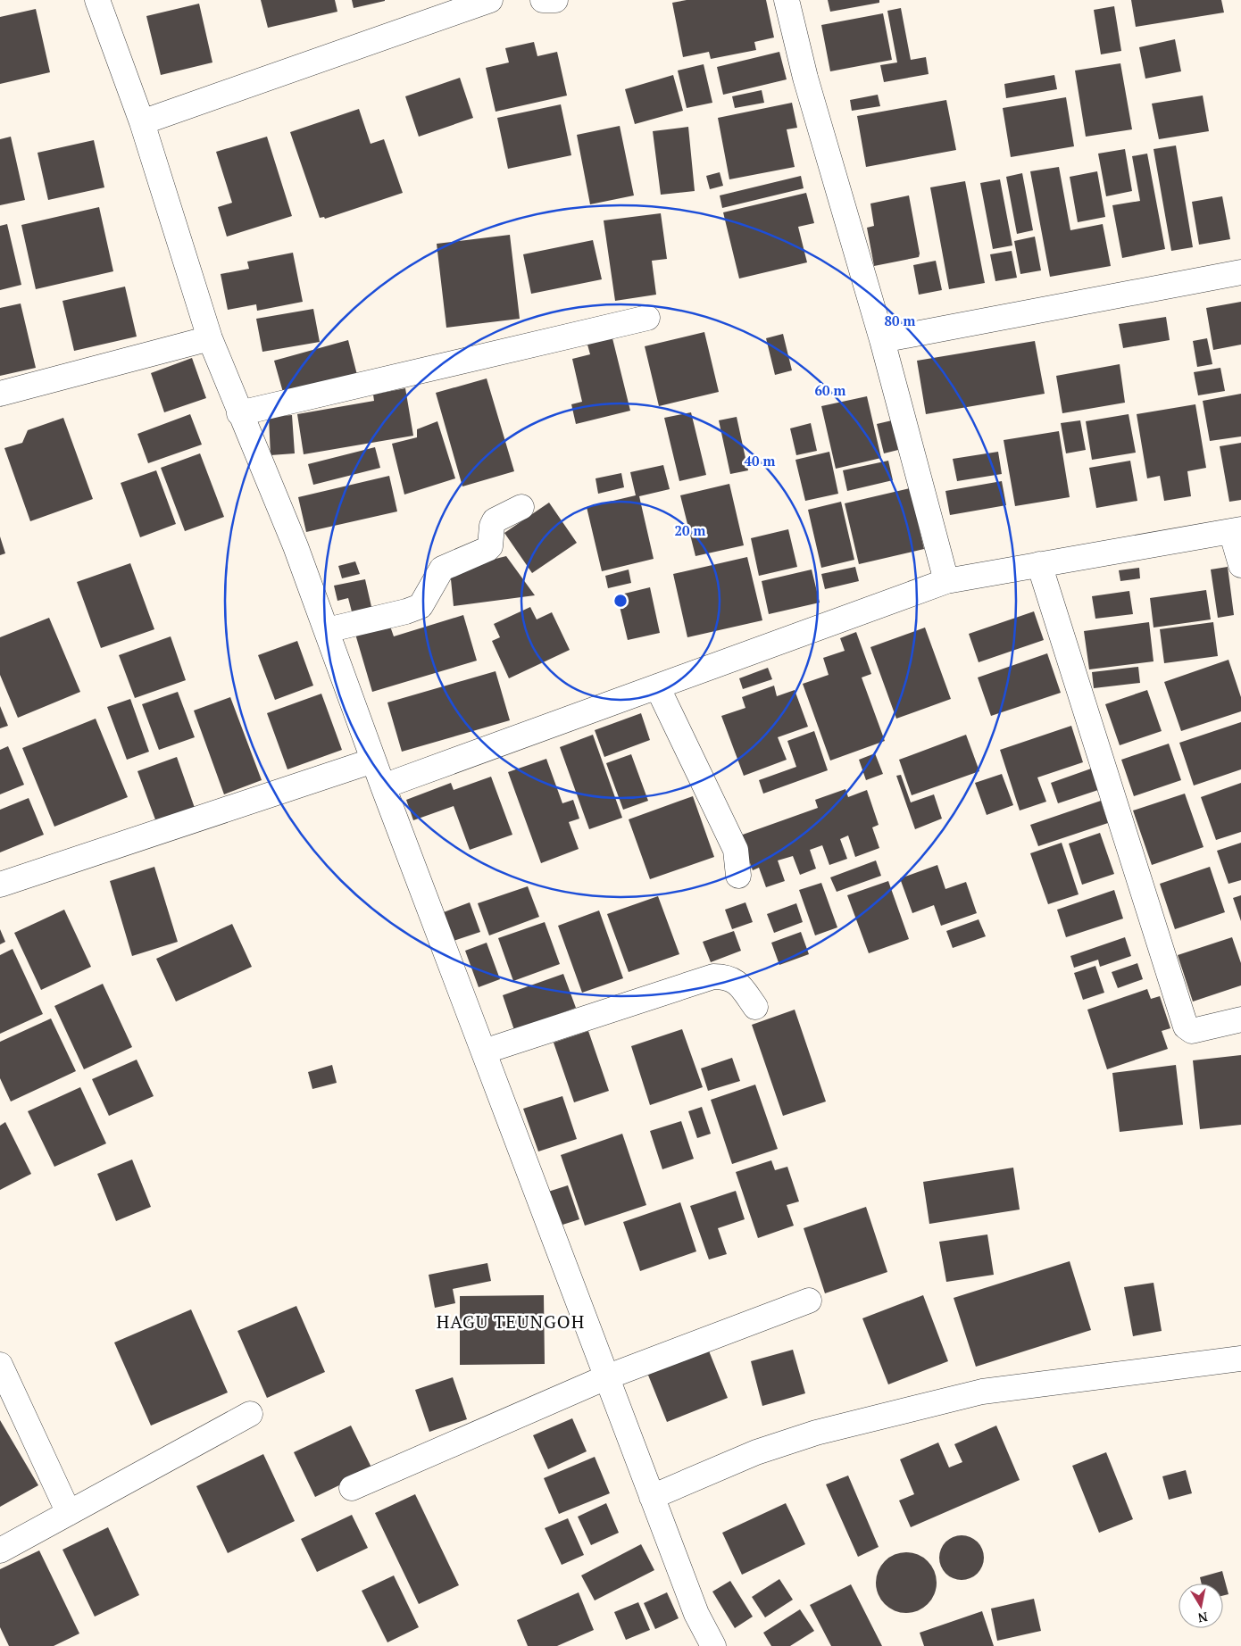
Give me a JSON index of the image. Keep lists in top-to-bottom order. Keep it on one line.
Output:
{"districts":["HAGU TEUNGOH"],"north":"bottom","rings":["80 m","60 m","40 m","20 m"]}
